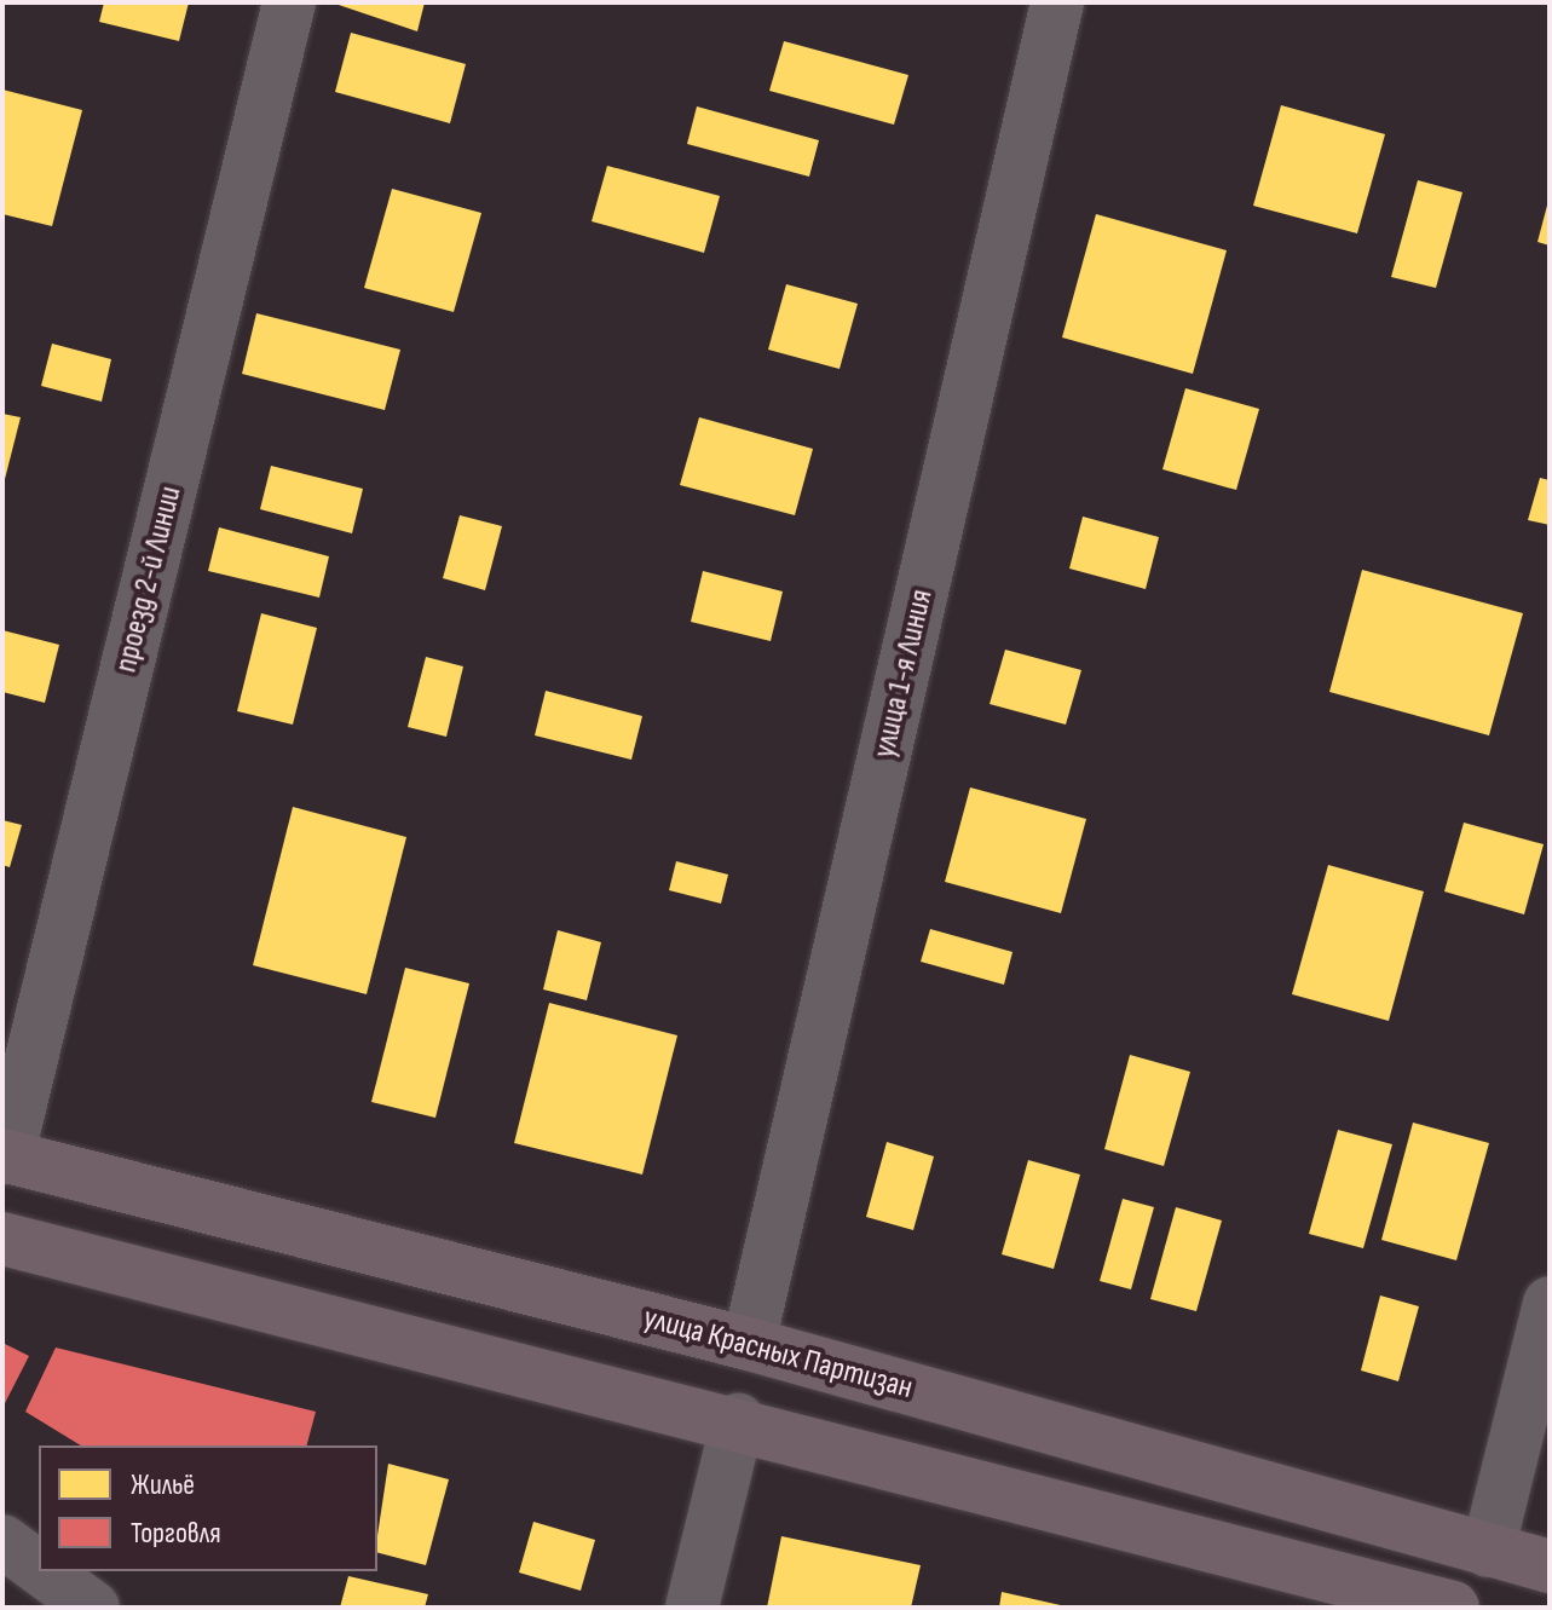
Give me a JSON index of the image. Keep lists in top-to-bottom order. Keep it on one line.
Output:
{"streets":{"highway":["улица Красных Партизан"],"street":["проезд 2-й Линии","улица 1-я Линия"]},"crossings":[["проезд 2-й Линии","улица Красных Партизан"],["улица 1-я Линия","улица Красных Партизан"]],"legend":["Жильё","Торговля"]}
